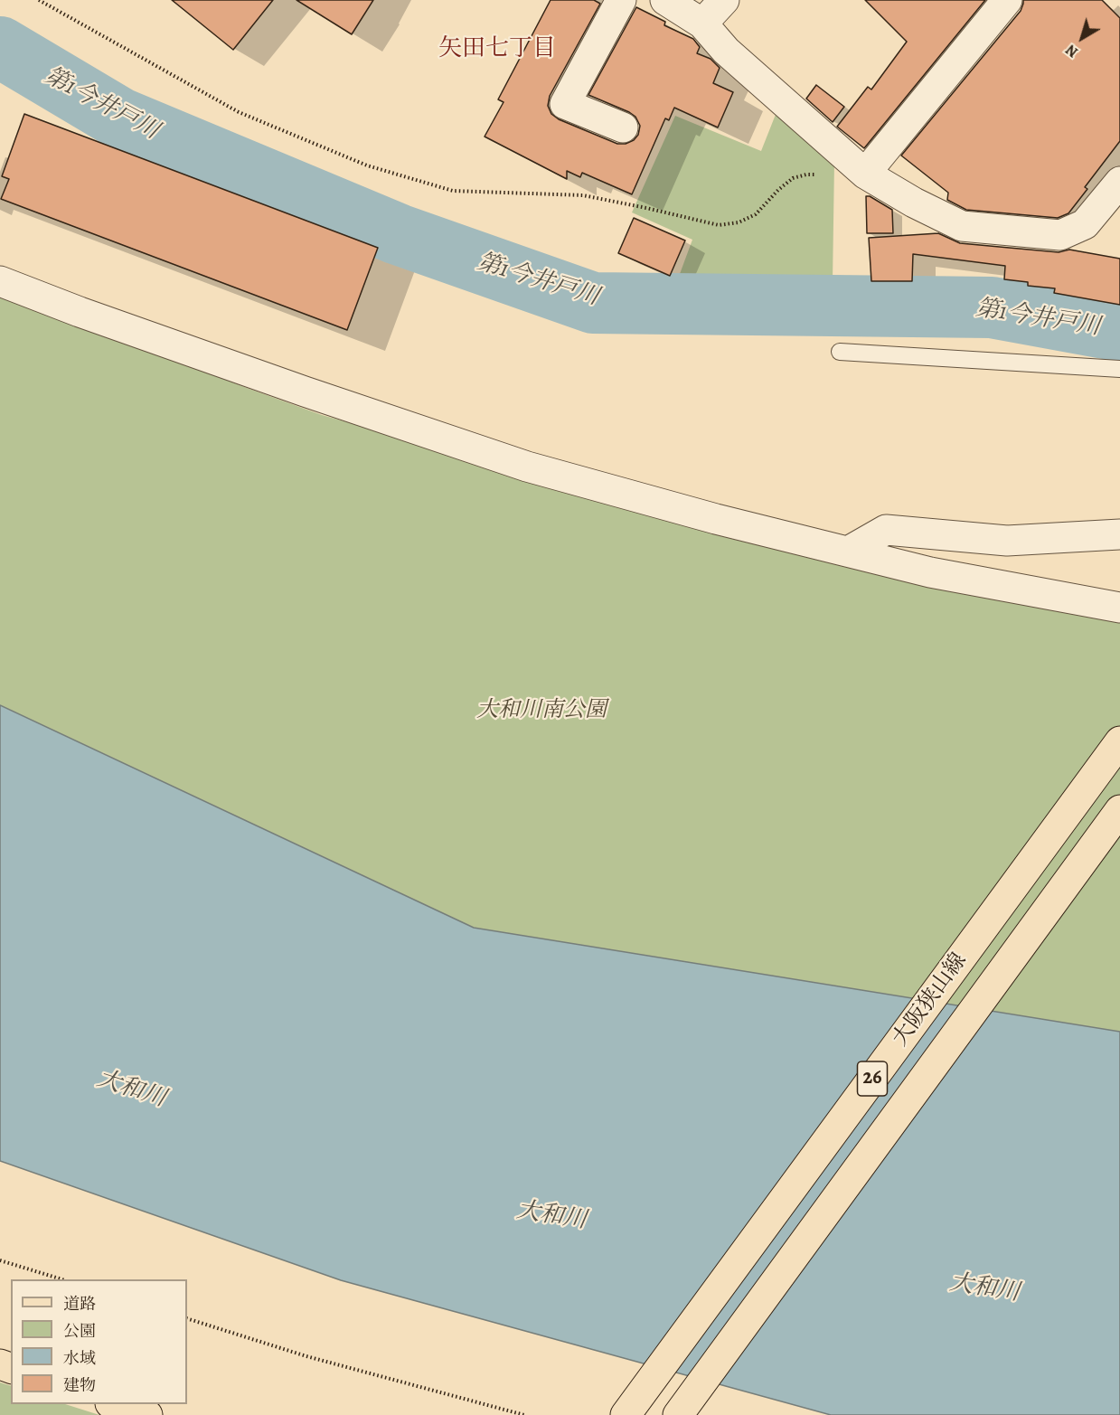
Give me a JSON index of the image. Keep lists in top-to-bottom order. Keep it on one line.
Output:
{"streets":{"main road":["大阪狭山線","26"]},"districts":["矢田七丁目"],"water":["第1今井戸川","大和川"],"parks":["大和川南公園"],"legend":["道路","公園","水域","建物"],"north":"bottom left"}
